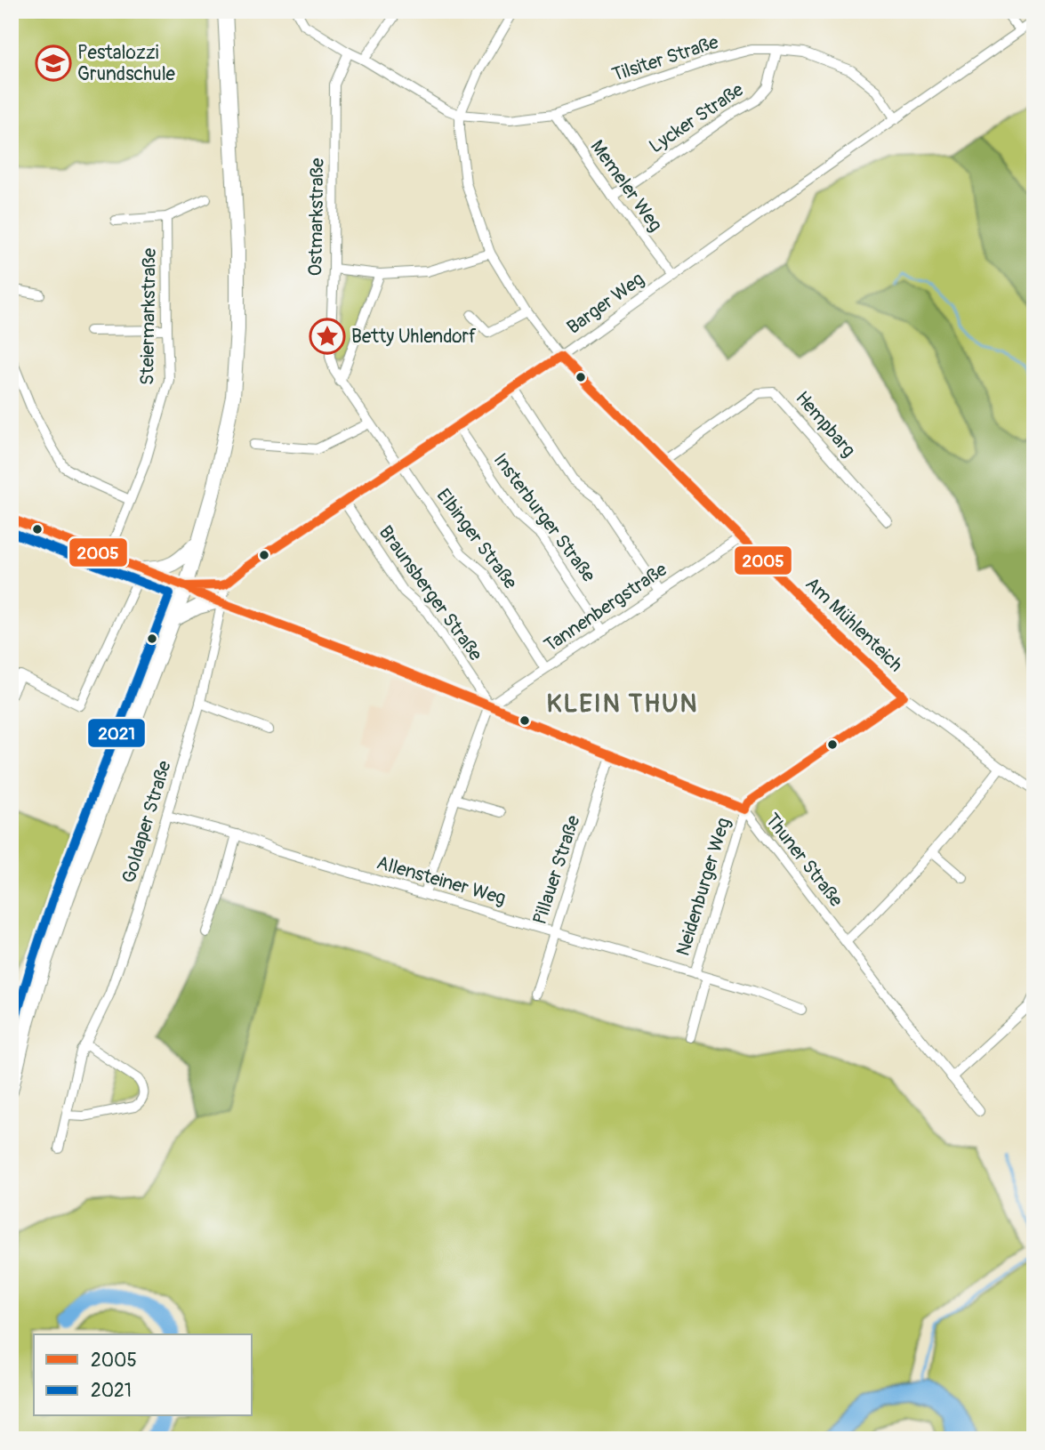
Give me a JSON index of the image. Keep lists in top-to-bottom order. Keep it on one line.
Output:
{"streets":{"street":["Tilsiter Straße","Lycker Straße","Memeler Weg","Ostmarkstraße","Barger Weg","Steiermarkstraße","Hempbarg","Insterburger Straße","Elbinger Straße","Braunsberger Straße","Tannenbergstraße","Am Mühlenteich","Goldaper Straße","Thuner Straße","Pillauer Straße","Allensteiner Weg","Neidenburger Weg"]},"crossings":[["Tilsiter Straße","Lycker Straße"],["Tilsiter Straße","Memeler Weg"],["Tilsiter Straße","Barger Weg"],["Tilsiter Straße","Am Mühlenteich"],["Lycker Straße","Memeler Weg"],["Memeler Weg","Barger Weg"],["Ostmarkstraße","Barger Weg"],["Ostmarkstraße","Elbinger Straße"],["Barger Weg","Insterburger Straße"],["Barger Weg","Elbinger Straße"],["Barger Weg","Braunsberger Straße"],["Barger Weg","Am Mühlenteich"],["Barger Weg","Goldaper Straße"],["Steiermarkstraße","Thuner Straße"],["Hempbarg","Am Mühlenteich"],["Insterburger Straße","Tannenbergstraße"],["Elbinger Straße","Tannenbergstraße"],["Braunsberger Straße","Tannenbergstraße"],["Braunsberger Straße","Thuner Straße"],["Tannenbergstraße","Am Mühlenteich"],["Tannenbergstraße","Thuner Straße"],["Goldaper Straße","Thuner Straße"],["Goldaper Straße","Allensteiner Weg"],["Thuner Straße","Pillauer Straße"],["Thuner Straße","Neidenburger Weg"],["Pillauer Straße","Allensteiner Weg"],["Allensteiner Weg","Neidenburger Weg"]],"districts":["KLEIN THUN"],"places":{"school or university":["Pestalozzi Grundschule"],"place":["Betty Uhlendorf"]},"lines":["transit line 2005","transit line 2021"],"legend":["2005","2021"]}
